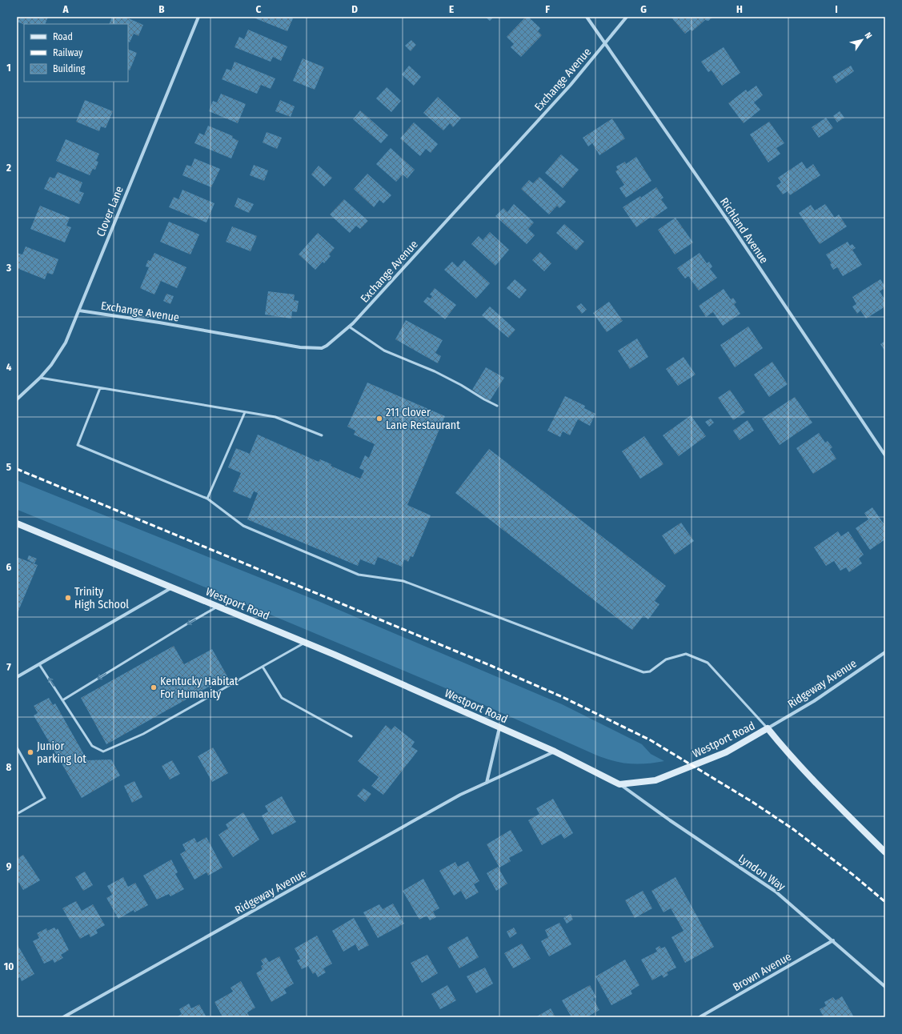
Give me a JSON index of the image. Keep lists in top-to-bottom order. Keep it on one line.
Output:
{"streets":{"main road":["Westport Road"],"street":["Exchange Avenue","Clover Lane","Richland Avenue","Ridgeway Avenue","Lyndon Way","Brown Avenue"]},"crossings":[["Exchange Avenue","Clover Lane"],["Exchange Avenue","Richland Avenue"],["Westport Road","Ridgeway Avenue"],["Westport Road","Lyndon Way"],["Lyndon Way","Brown Avenue"]],"places":["211 Clover Lane Restaurant","Trinity High School","Kentucky Habitat For Humanity","Junior parking lot"],"legend":["Road","Railway","Building"],"north":"top right","grid":{"columns":["A","B","C","D","E","F","G","H","I"],"rows":["1","2","3","4","5","6","7","8","9","10"]}}
